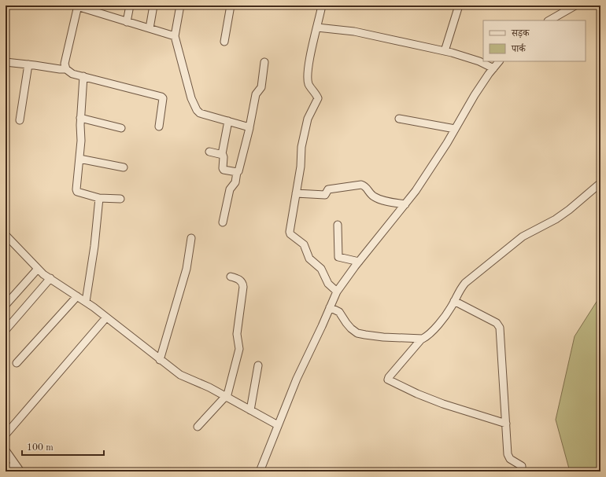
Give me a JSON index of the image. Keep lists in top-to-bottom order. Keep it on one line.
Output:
{"legend":["सड़क","पार्क"],"scale_bar":"100 m"}
